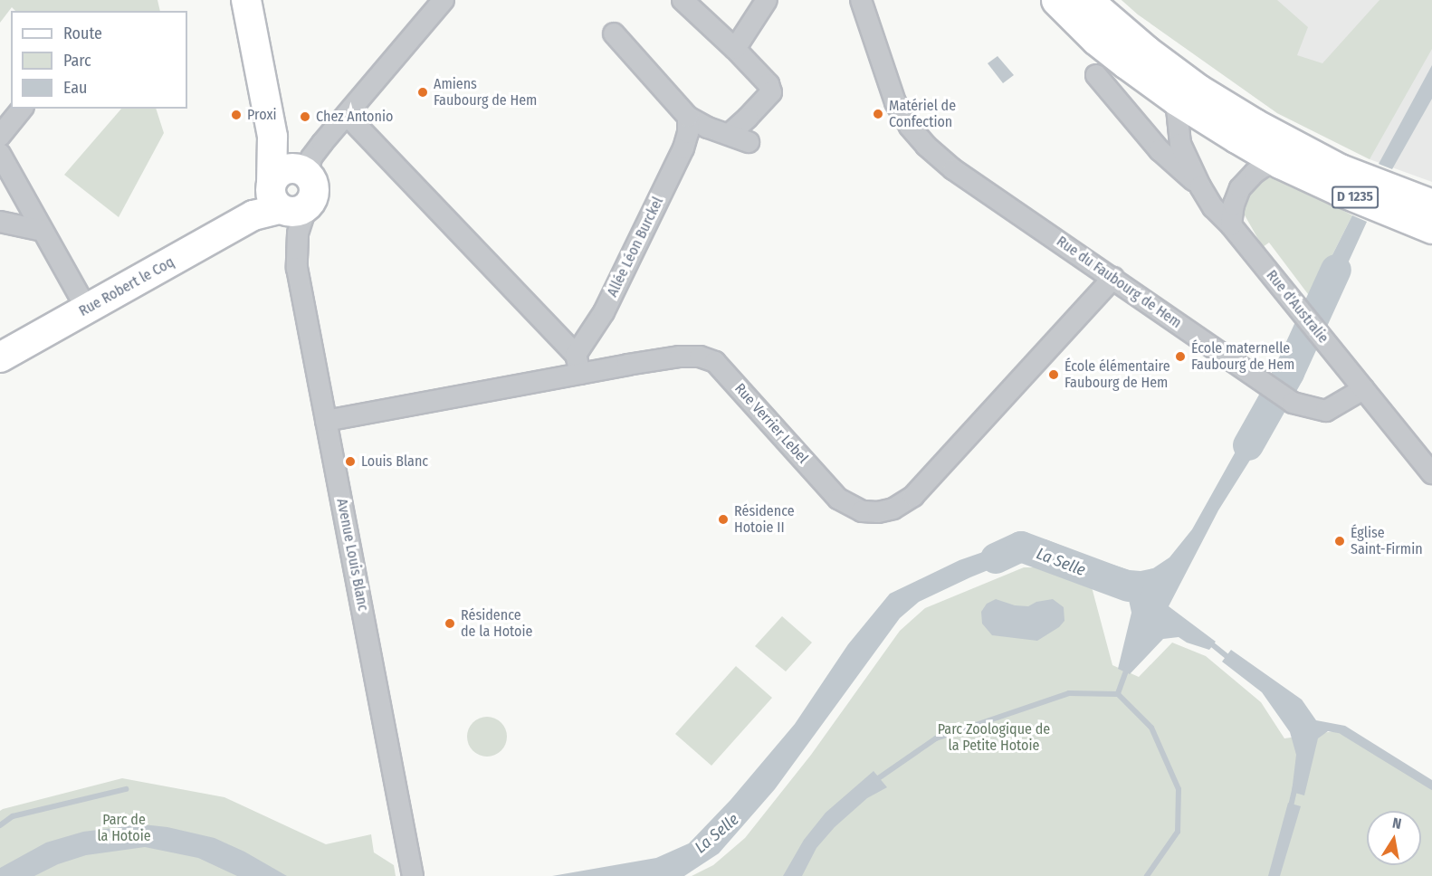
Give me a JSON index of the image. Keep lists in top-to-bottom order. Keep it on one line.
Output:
{"streets":{"main road":["D 1235"],"street":["Allée Léon Burckel","Rue du Faubourg de Hem","Rue Robert le Coq","Rue d'Australie","Rue Verrier Lebel","Avenue Louis Blanc"]},"crossings":[["D 1235","Rue d'Australie"],["Allée Léon Burckel","Rue Verrier Lebel"],["Rue du Faubourg de Hem","Rue d'Australie"],["Rue du Faubourg de Hem","Rue Verrier Lebel"],["Rue Robert le Coq","Avenue Louis Blanc"],["Rue Verrier Lebel","Avenue Louis Blanc"]],"water":["La Selle"],"parks":["Parc Zoologique de la Petite Hotoie","Parc de la Hotoie"],"places":["Amiens Faubourg de Hem","Matériel de Confection","Proxi","Chez Antonio","École maternelle Faubourg de Hem","École élémentaire Faubourg de Hem","Louis Blanc","Résidence Hotoie II","Église Saint-Firmin","Résidence de la Hotoie"],"legend":["Route","Parc","Eau"],"north":"top"}
